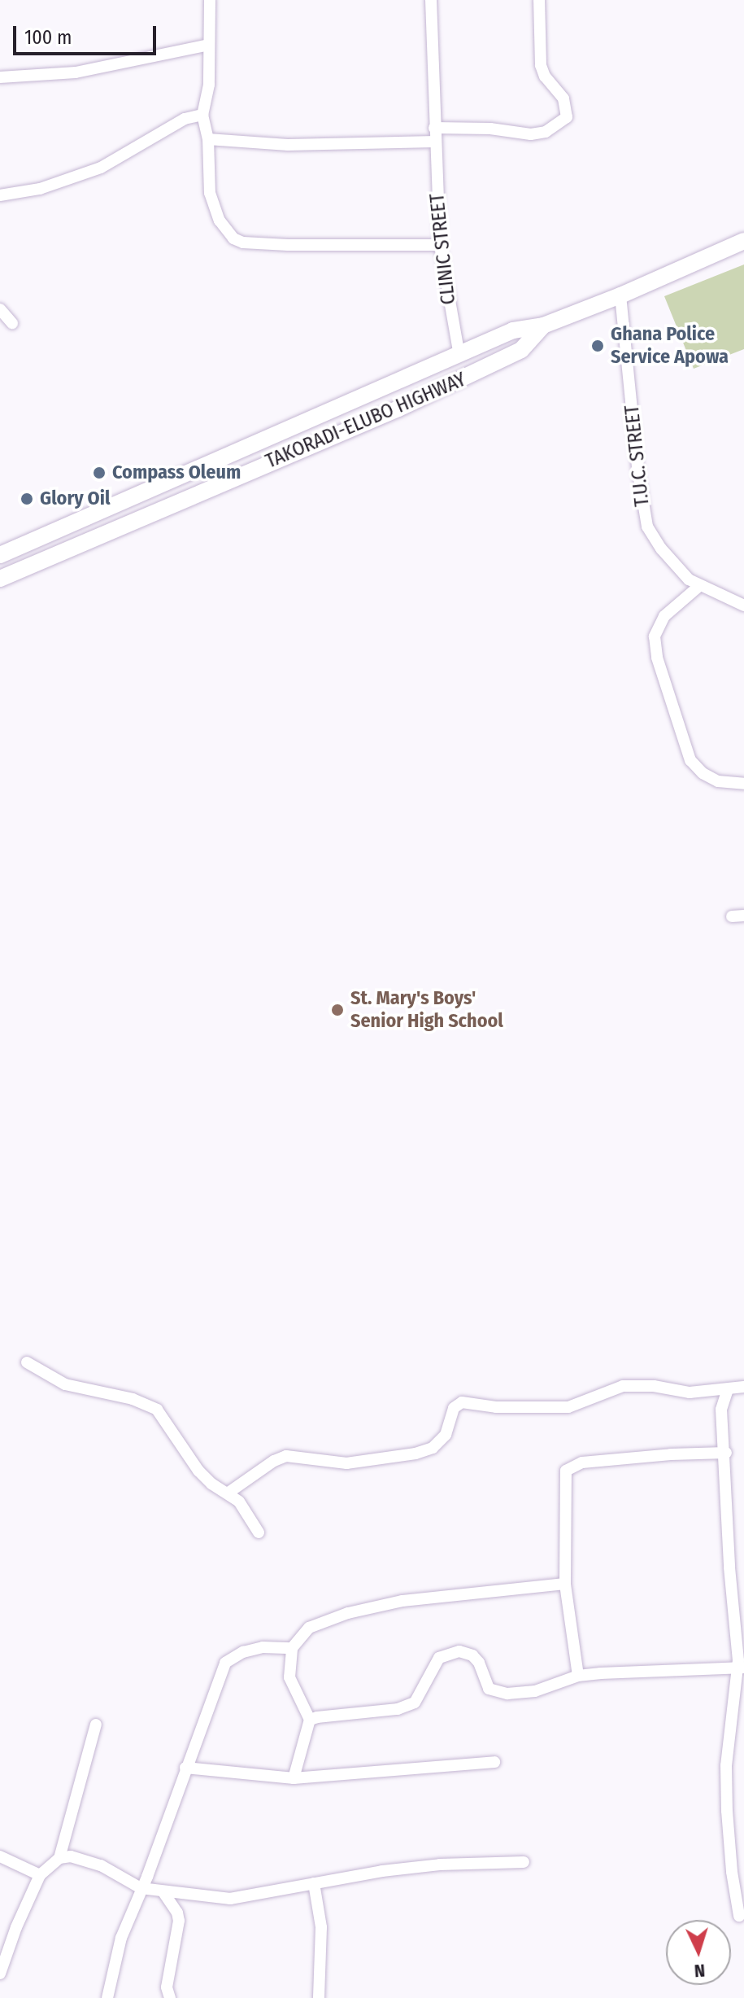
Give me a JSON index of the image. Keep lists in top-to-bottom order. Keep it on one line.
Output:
{"streets":{"highway":["TAKORADI-ELUBO HIGHWAY"],"street":["CLINIC STREET","T.U.C. STREET"]},"crossings":[["CLINIC STREET","TAKORADI-ELUBO HIGHWAY"],["TAKORADI-ELUBO HIGHWAY","T.U.C. STREET"]],"places":["Ghana Police Service Apowa","Compass Oleum","Glory Oil","St. Mary's Boys' Senior High School"],"scale_bar":"100 m","north":"bottom"}
